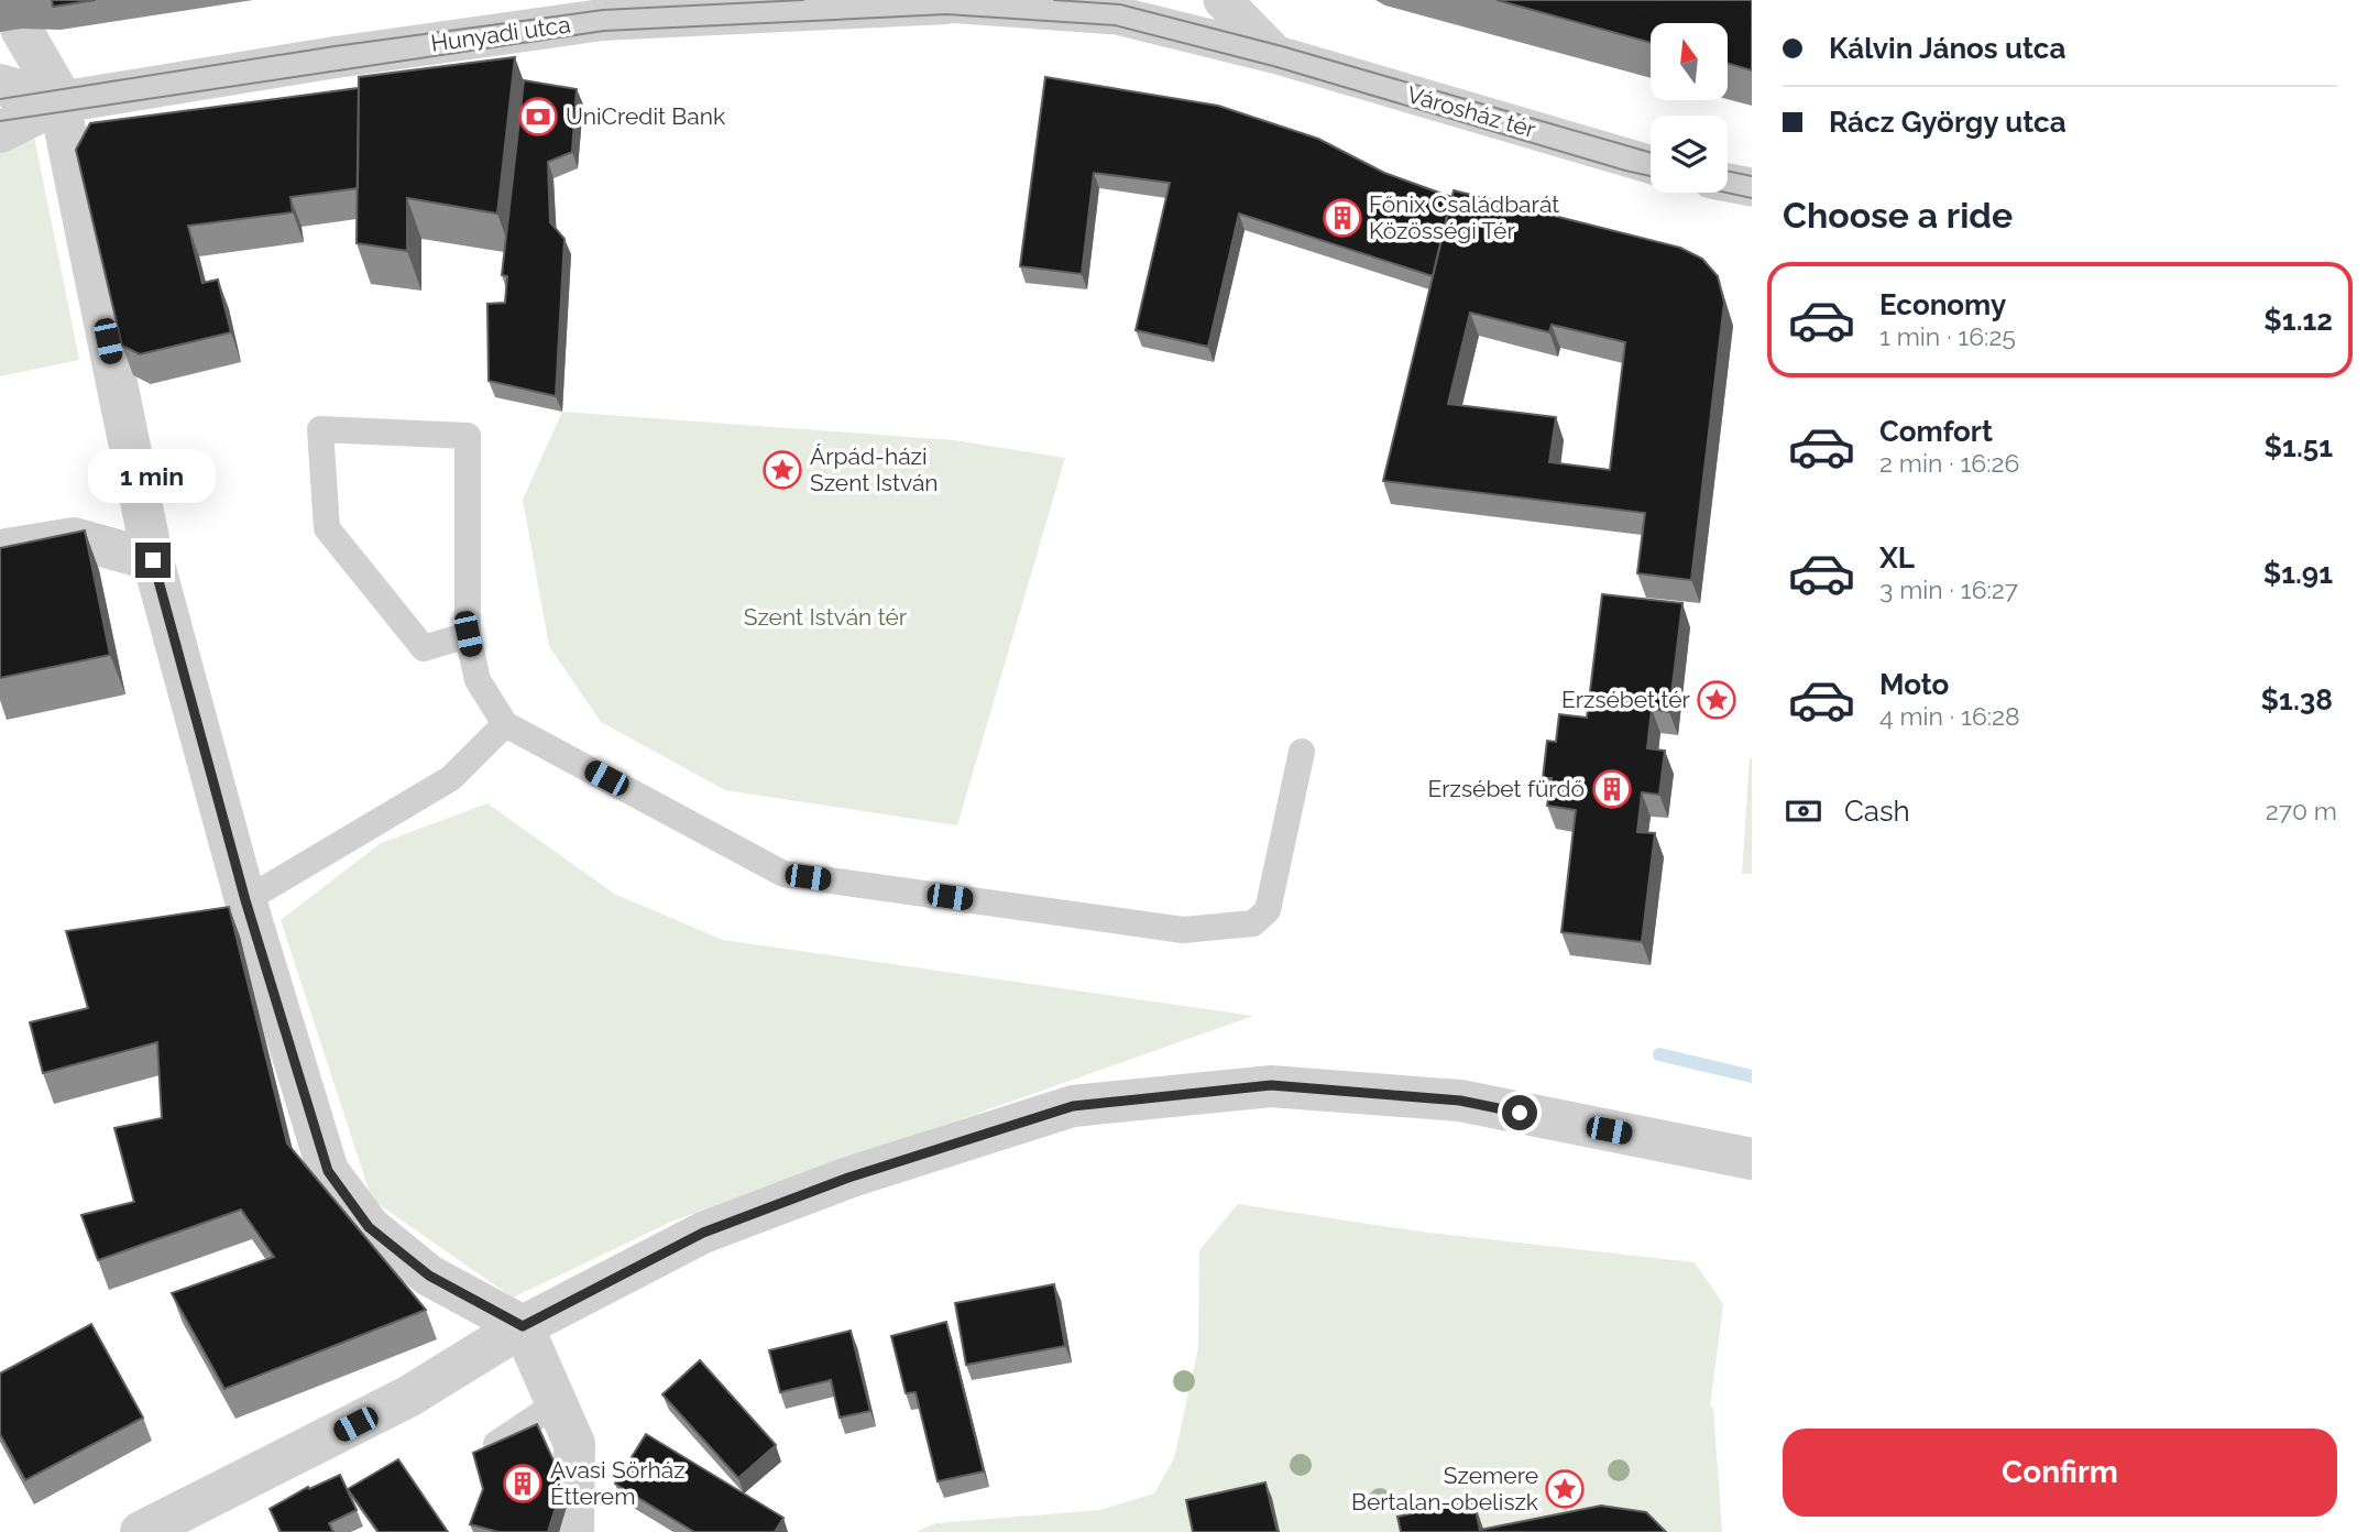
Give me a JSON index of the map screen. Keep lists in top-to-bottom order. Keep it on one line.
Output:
{"streets":{"street":["Hunyadi utca","Városház tér"]},"crossings":[["Hunyadi utca","Városház tér"]],"parks":["Szent István tér"],"places":{"bank":["UniCredit Bank"],"building":["Főnix Családbarát Közösségi Tér","Erzsébet fürdő","Avasi Sörház Étterem"],"place":["Árpád-házi Szent István","Erzsébet tér","Szemere Bertalan-obeliszk"]},"north":"top","page":{"banner":["Kálvin János utca","Rácz György utca"],"heading":"Choose a ride","list":[{"name":"Economy","note":"1 min · 16:25","value":"$1.12"},{"name":"Comfort","note":"2 min · 16:26","value":"$1.51"},{"name":"XL","note":"3 min · 16:27","value":"$1.91"},{"name":"Moto","note":"4 min · 16:28","value":"$1.38"}],"bubble":"1 min","pay":["Cash","270 m"],"buttons":"Confirm"}}
